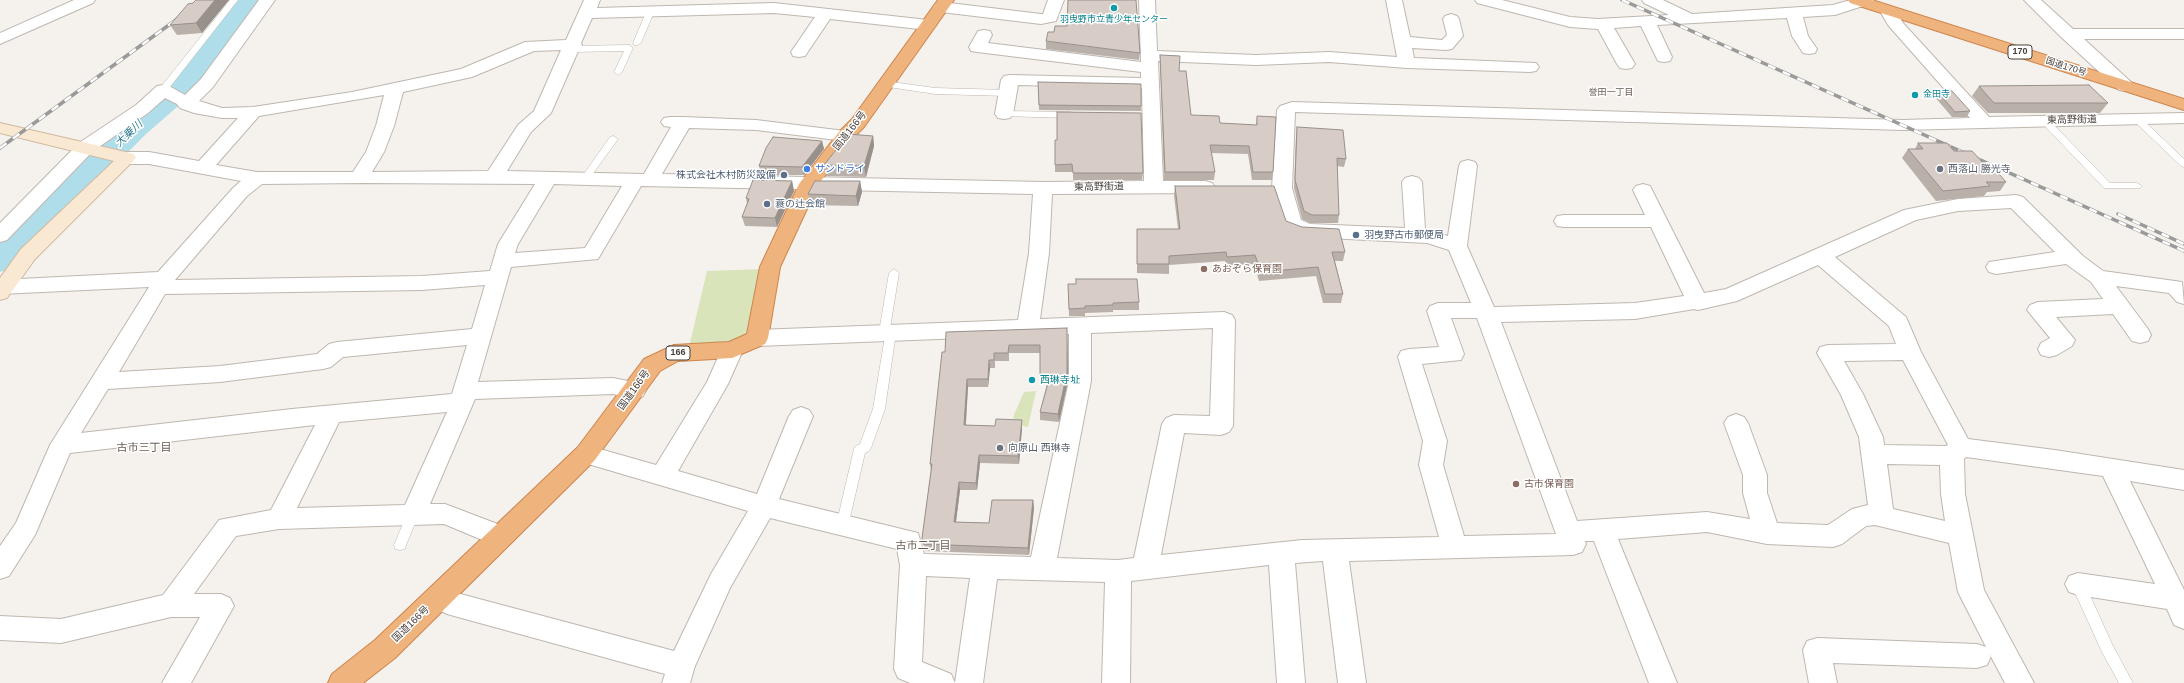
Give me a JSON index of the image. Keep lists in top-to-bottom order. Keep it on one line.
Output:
{"streets":{"highway":["170","国道170号","国道166号","166"],"street":["東高野街道"]},"crossings":[["東高野街道","国道166号"]],"districts":["誉田一丁目","古市三丁目","古市二丁目"],"water":["大乗川"],"places":["羽曳野市立青少年センター","金田寺","サンドライ","西落山 勝光寺","株式会社木村防災設備","蓑の辻会館","羽曳野古市郵便局","あおぞら保育園","西琳寺址","向原山 西琳寺","古市保育園"]}
